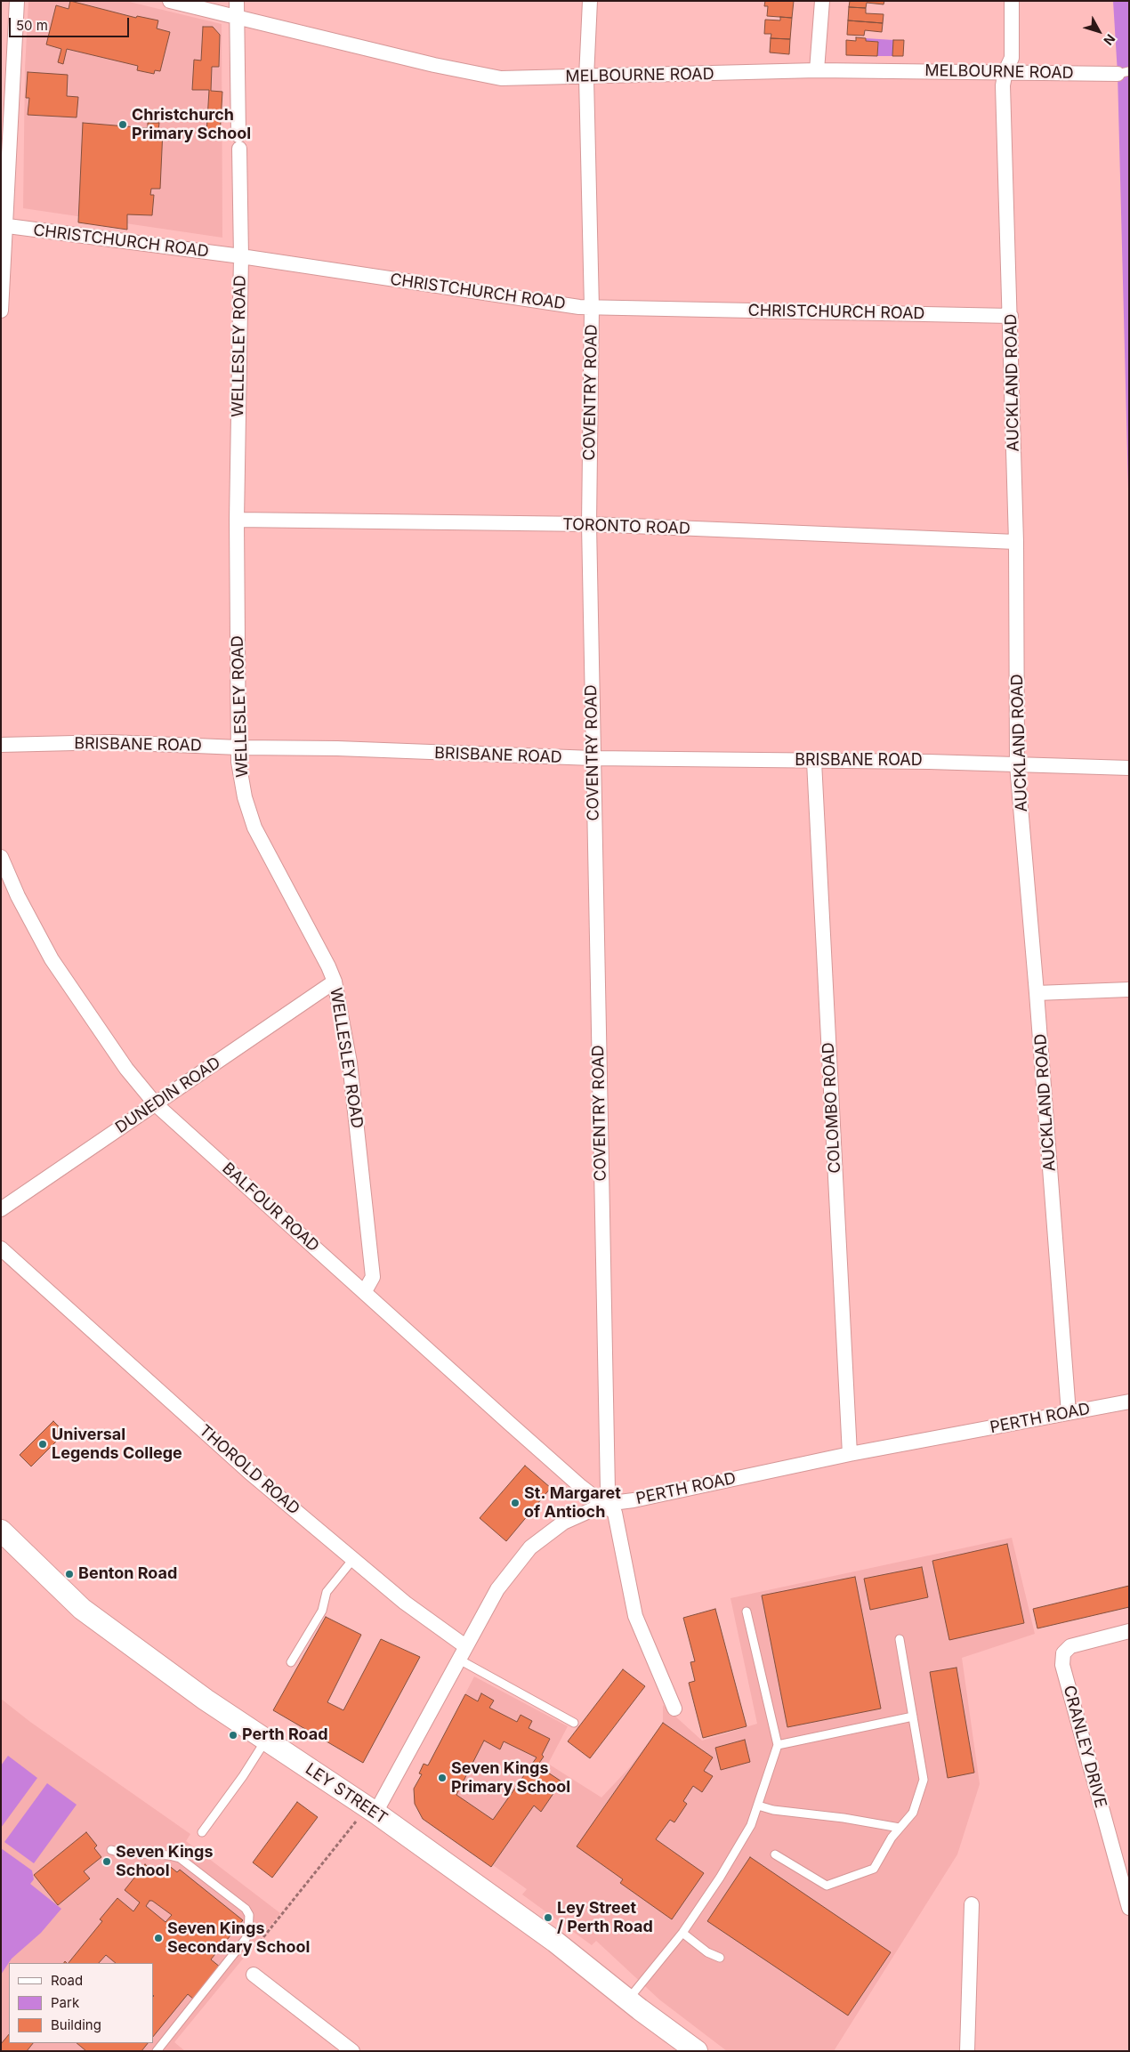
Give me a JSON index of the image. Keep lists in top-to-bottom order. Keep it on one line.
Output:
{"streets":{"street":["MELBOURNE ROAD","CHRISTCHURCH ROAD","WELLESLEY ROAD","AUCKLAND ROAD","COVENTRY ROAD","TORONTO ROAD","BRISBANE ROAD","DUNEDIN ROAD","COLOMBO ROAD","BALFOUR ROAD","PERTH ROAD","THOROLD ROAD","CRANLEY DRIVE","LEY STREET"]},"crossings":[["MELBOURNE ROAD","WELLESLEY ROAD"],["MELBOURNE ROAD","AUCKLAND ROAD"],["MELBOURNE ROAD","COVENTRY ROAD"],["CHRISTCHURCH ROAD","WELLESLEY ROAD"],["CHRISTCHURCH ROAD","AUCKLAND ROAD"],["CHRISTCHURCH ROAD","COVENTRY ROAD"],["WELLESLEY ROAD","TORONTO ROAD"],["WELLESLEY ROAD","BRISBANE ROAD"],["WELLESLEY ROAD","DUNEDIN ROAD"],["WELLESLEY ROAD","BALFOUR ROAD"],["AUCKLAND ROAD","TORONTO ROAD"],["AUCKLAND ROAD","BRISBANE ROAD"],["AUCKLAND ROAD","PERTH ROAD"],["COVENTRY ROAD","TORONTO ROAD"],["COVENTRY ROAD","BRISBANE ROAD"],["COVENTRY ROAD","BALFOUR ROAD"],["COVENTRY ROAD","PERTH ROAD"],["BRISBANE ROAD","COLOMBO ROAD"],["DUNEDIN ROAD","BALFOUR ROAD"],["COLOMBO ROAD","PERTH ROAD"],["BALFOUR ROAD","PERTH ROAD"],["PERTH ROAD","THOROLD ROAD"],["PERTH ROAD","LEY STREET"]],"places":["Christchurch Primary School","Universal Legends College","St. Margaret of Antioch","Benton Road","Perth Road","Seven Kings Primary School","Seven Kings School","Ley Street / Perth Road","Seven Kings Secondary School"],"legend":["Road","Park","Building"],"scale_bar":"50 m","north":"bottom right"}
